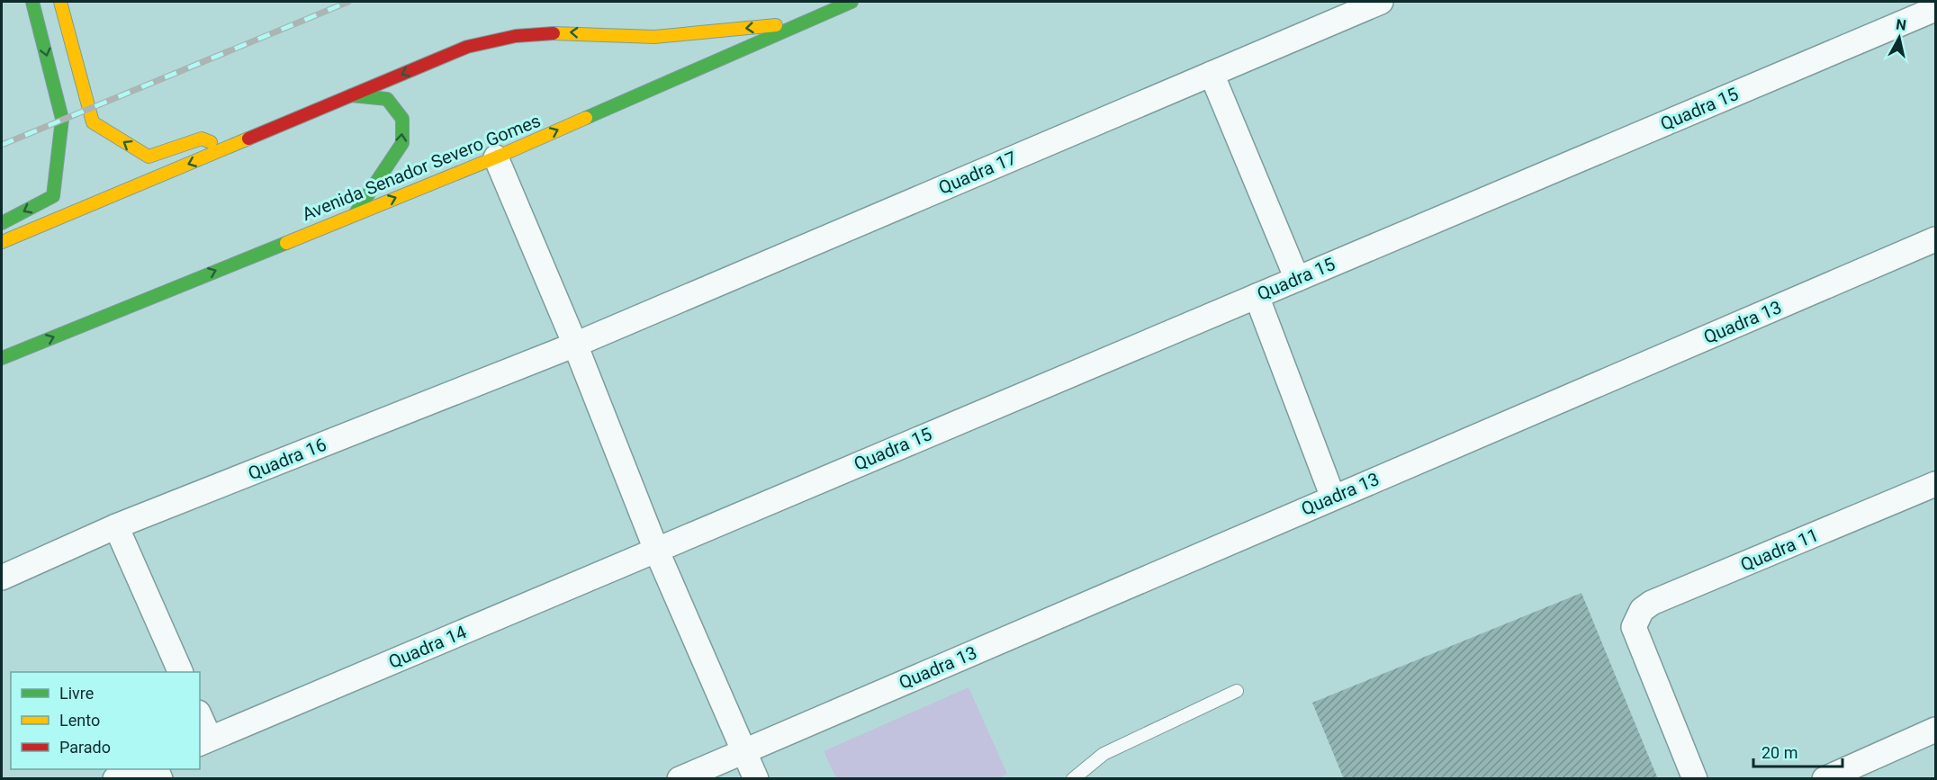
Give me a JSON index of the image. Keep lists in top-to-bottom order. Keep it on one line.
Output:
{"streets":{"street":["Quadra 15","Avenida Senador Severo Gomes","Quadra 17","Quadra 13","Quadra 16","Quadra 11","Quadra 14"]},"crossings":[["Quadra 15","Quadra 14"],["Quadra 17","Quadra 16"]],"legend":["Livre","Lento","Parado"],"scale_bar":"20 m","north":"top"}
